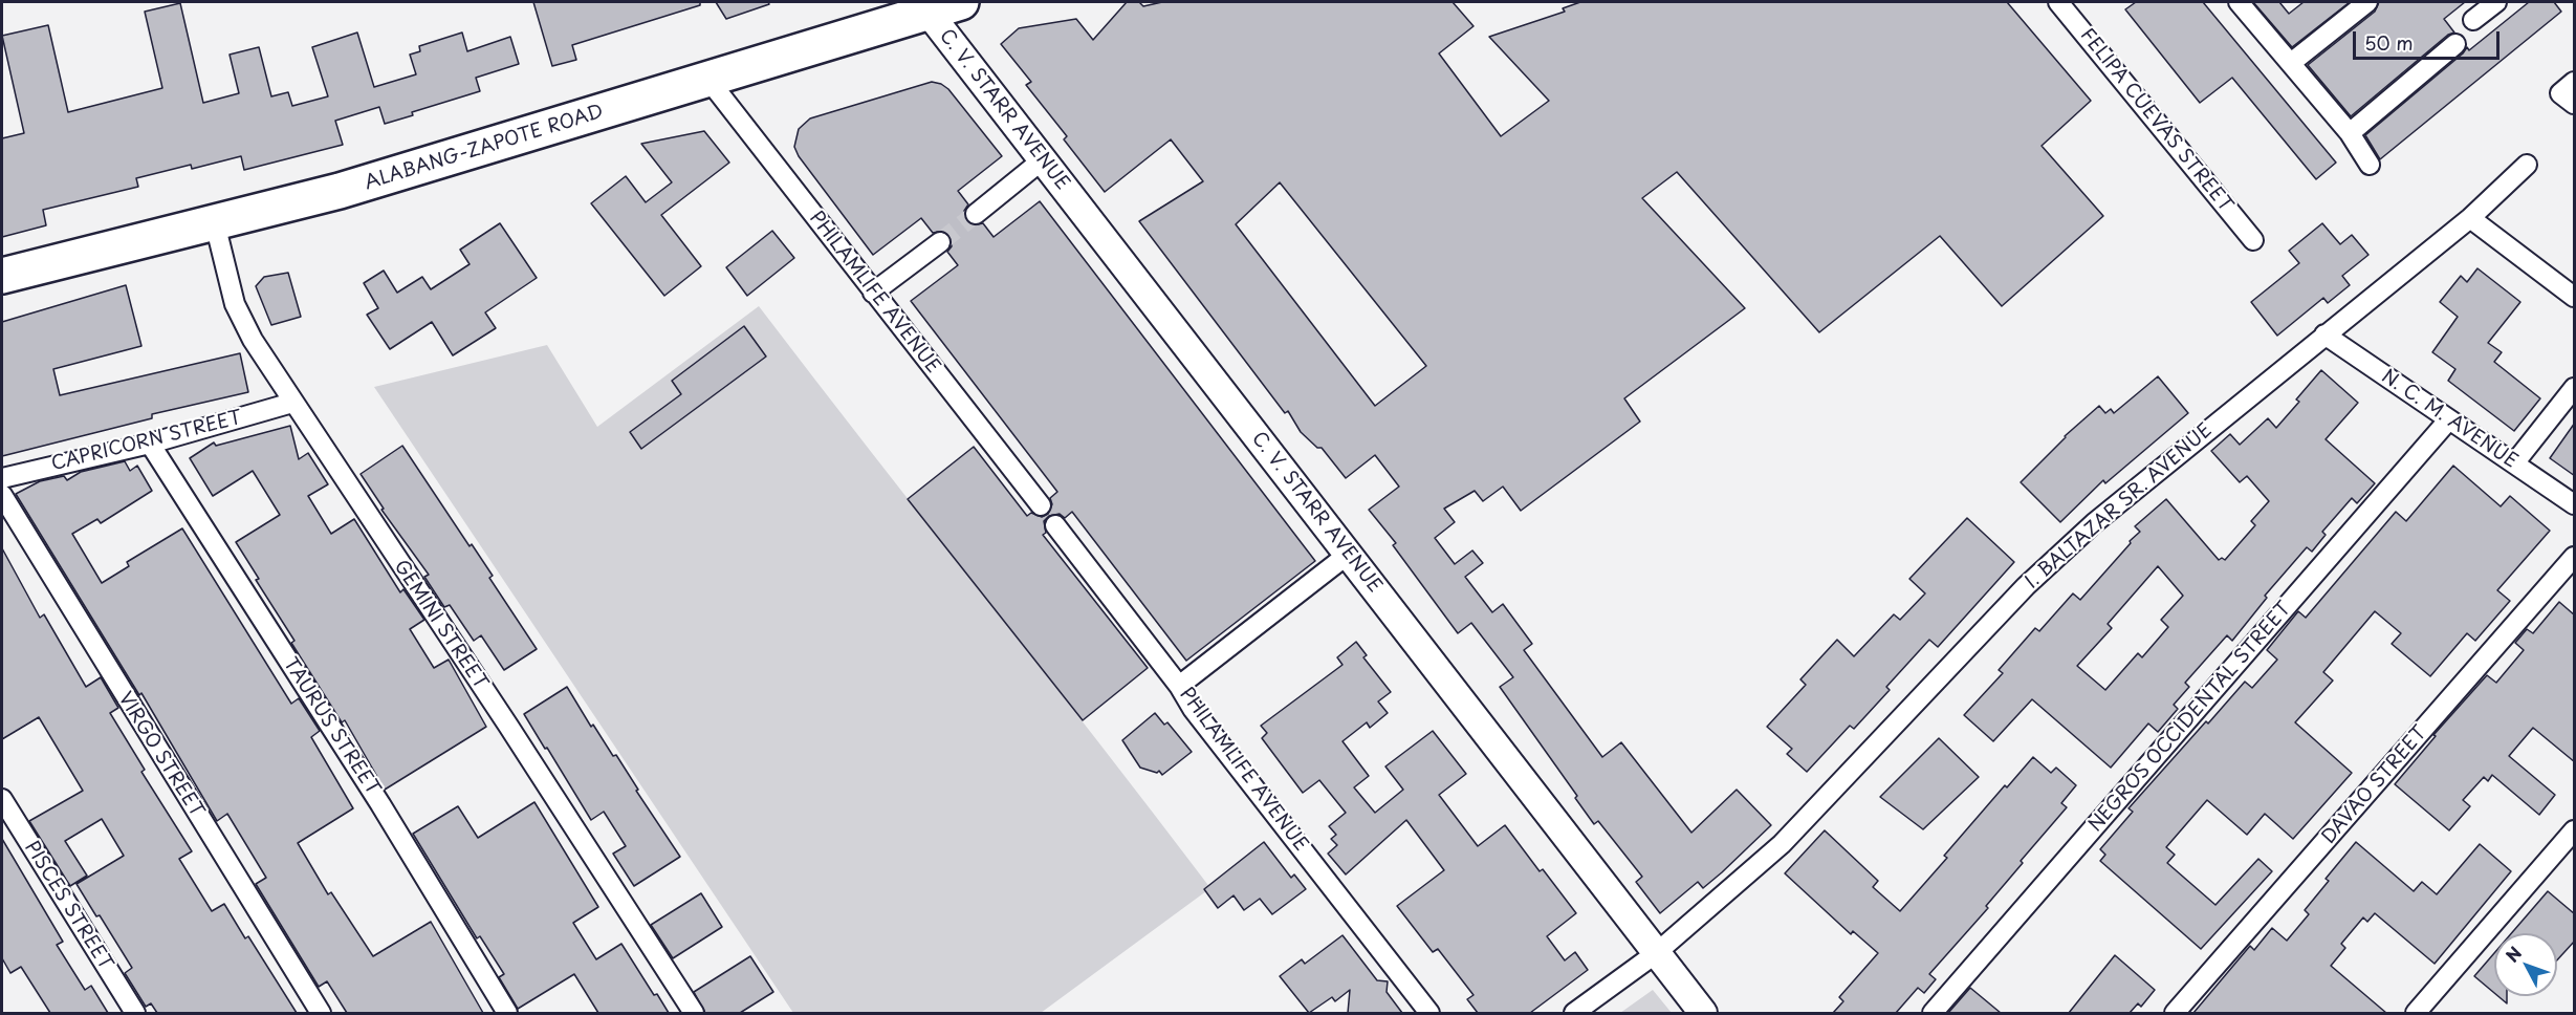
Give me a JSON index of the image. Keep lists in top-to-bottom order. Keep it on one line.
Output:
{"streets":{"highway":["ALABANG-ZAPOTE ROAD"],"main road":["C. V. STARR AVENUE"],"street":["FELIPA CUEVAS STREET","PHILAMLIFE AVENUE","N. C. M. AVENUE","CAPRICORN STREET","I. BALTAZAR SR. AVENUE","GEMINI STREET","NEGROS OCCIDENTAL STREET","TAURUS STREET","VIRGO STREET","DAVAO STREET","PISCES STREET"]},"crossings":[["C. V. STARR AVENUE","ALABANG-ZAPOTE ROAD"],["C. V. STARR AVENUE","I. BALTAZAR SR. AVENUE"],["ALABANG-ZAPOTE ROAD","PHILAMLIFE AVENUE"],["ALABANG-ZAPOTE ROAD","GEMINI STREET"],["N. C. M. AVENUE","I. BALTAZAR SR. AVENUE"],["N. C. M. AVENUE","NEGROS OCCIDENTAL STREET"],["CAPRICORN STREET","GEMINI STREET"],["CAPRICORN STREET","TAURUS STREET"]],"scale_bar":"50 m","north":"top left"}
